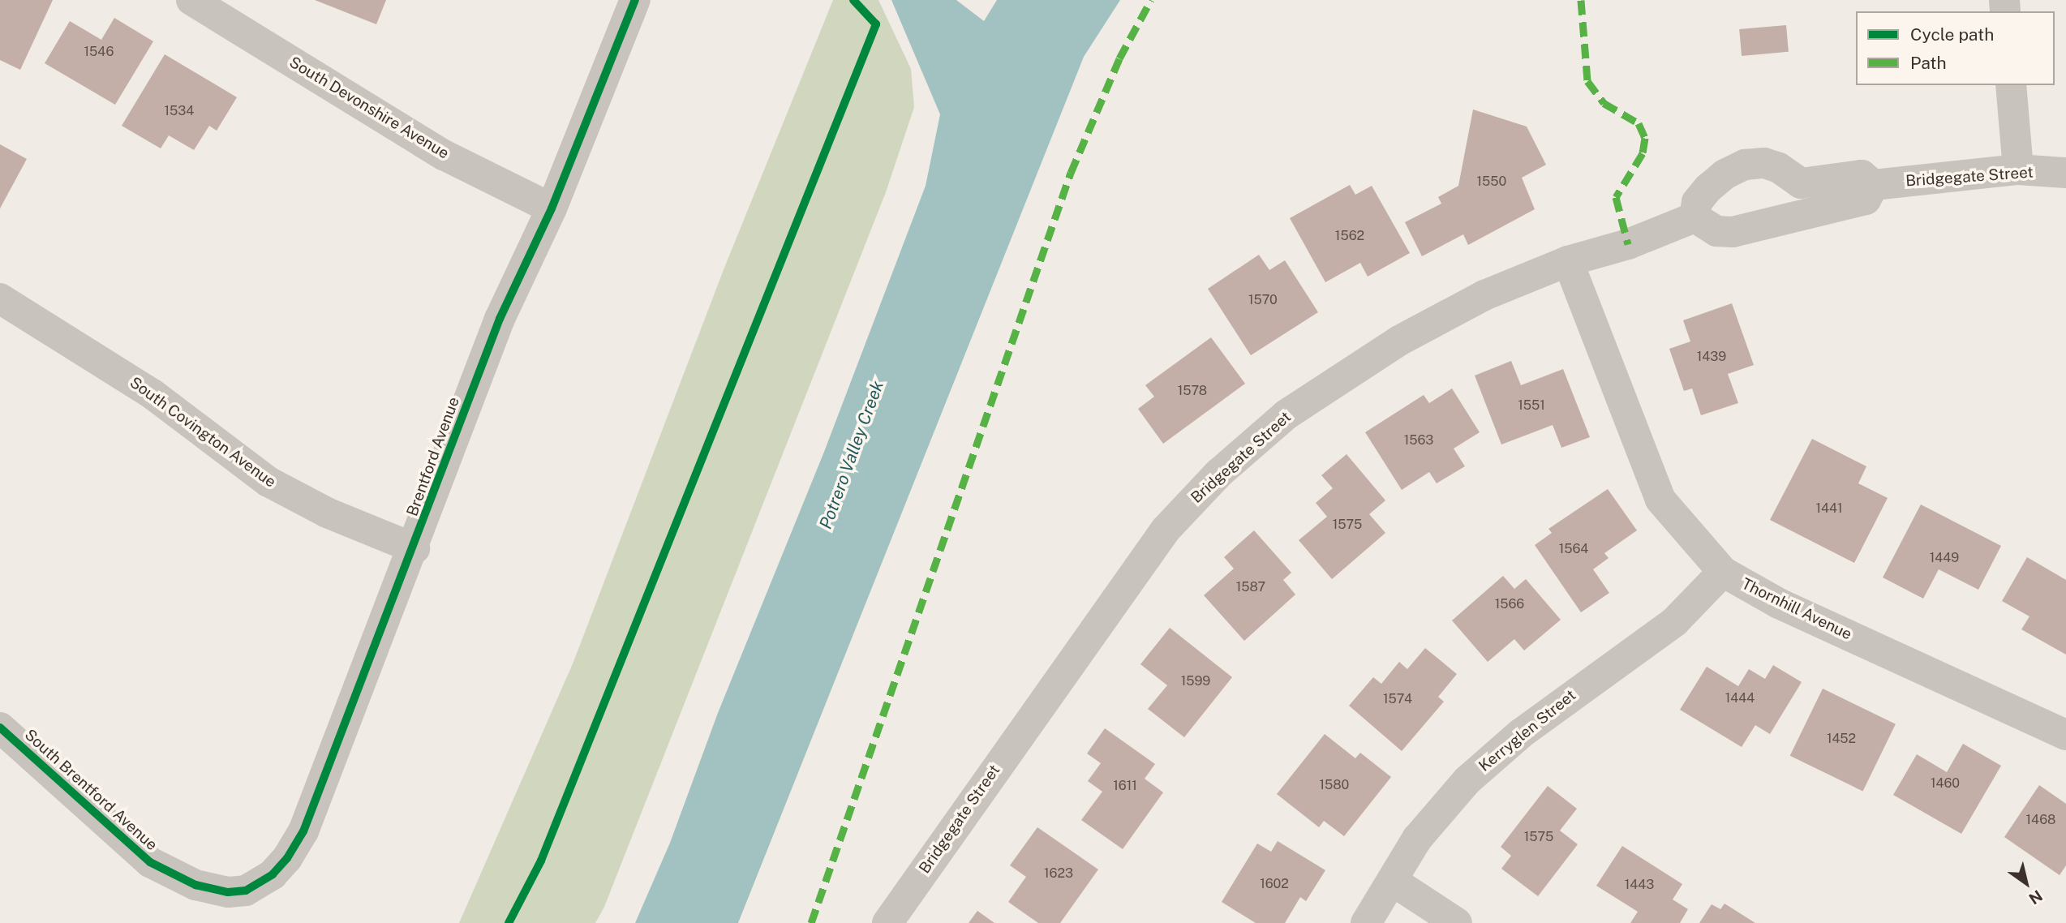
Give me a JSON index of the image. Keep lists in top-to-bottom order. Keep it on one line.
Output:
{"streets":{"street":["South Devonshire Avenue","Bridgegate Street","South Covington Avenue","Brentford Avenue","Thornhill Avenue","Kerryglen Street","South Brentford Avenue"]},"crossings":[["South Devonshire Avenue","Brentford Avenue"],["Bridgegate Street","Thornhill Avenue"],["South Covington Avenue","Brentford Avenue"],["Brentford Avenue","South Brentford Avenue"],["Thornhill Avenue","Kerryglen Street"]],"water":["Potrero Valley Creek"],"house_numbers":["1546","1534","1550","1562","1570","1439","1578","1551","1563","1441","1575","1564","1449","1587","1566","1599","1444","1574","1452","1460","1580","1611","1468","1575","1623","1602","1443"],"legend":["Cycle path","Path"],"north":"bottom right"}
